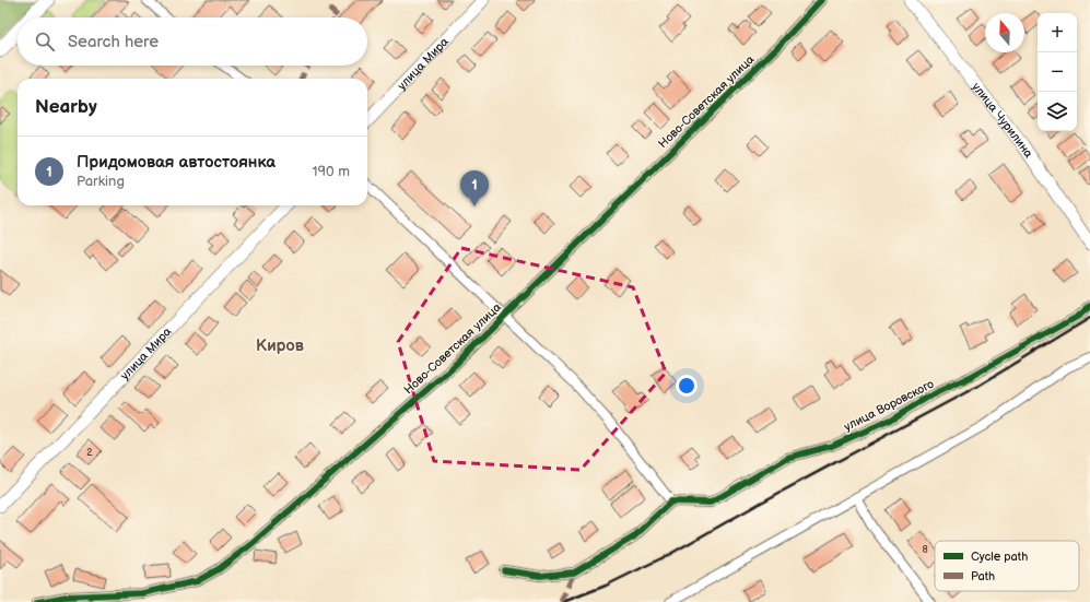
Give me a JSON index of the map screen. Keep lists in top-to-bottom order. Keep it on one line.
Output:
{"streets":{"street":["улица Мира","Ново-Советская улица","улица Чурилина","улица Воровского"]},"districts":["Киров"],"house_numbers":["2","8"],"legend":["Cycle path","Path"],"north":"top","page":{"map_buttons":["+","−"],"search":"Search here","heading":"Nearby","list":[{"mark":"1","name":"Придомовая автостоянка","note":"Parking","value":"190 m"}],"pins":"1"}}
